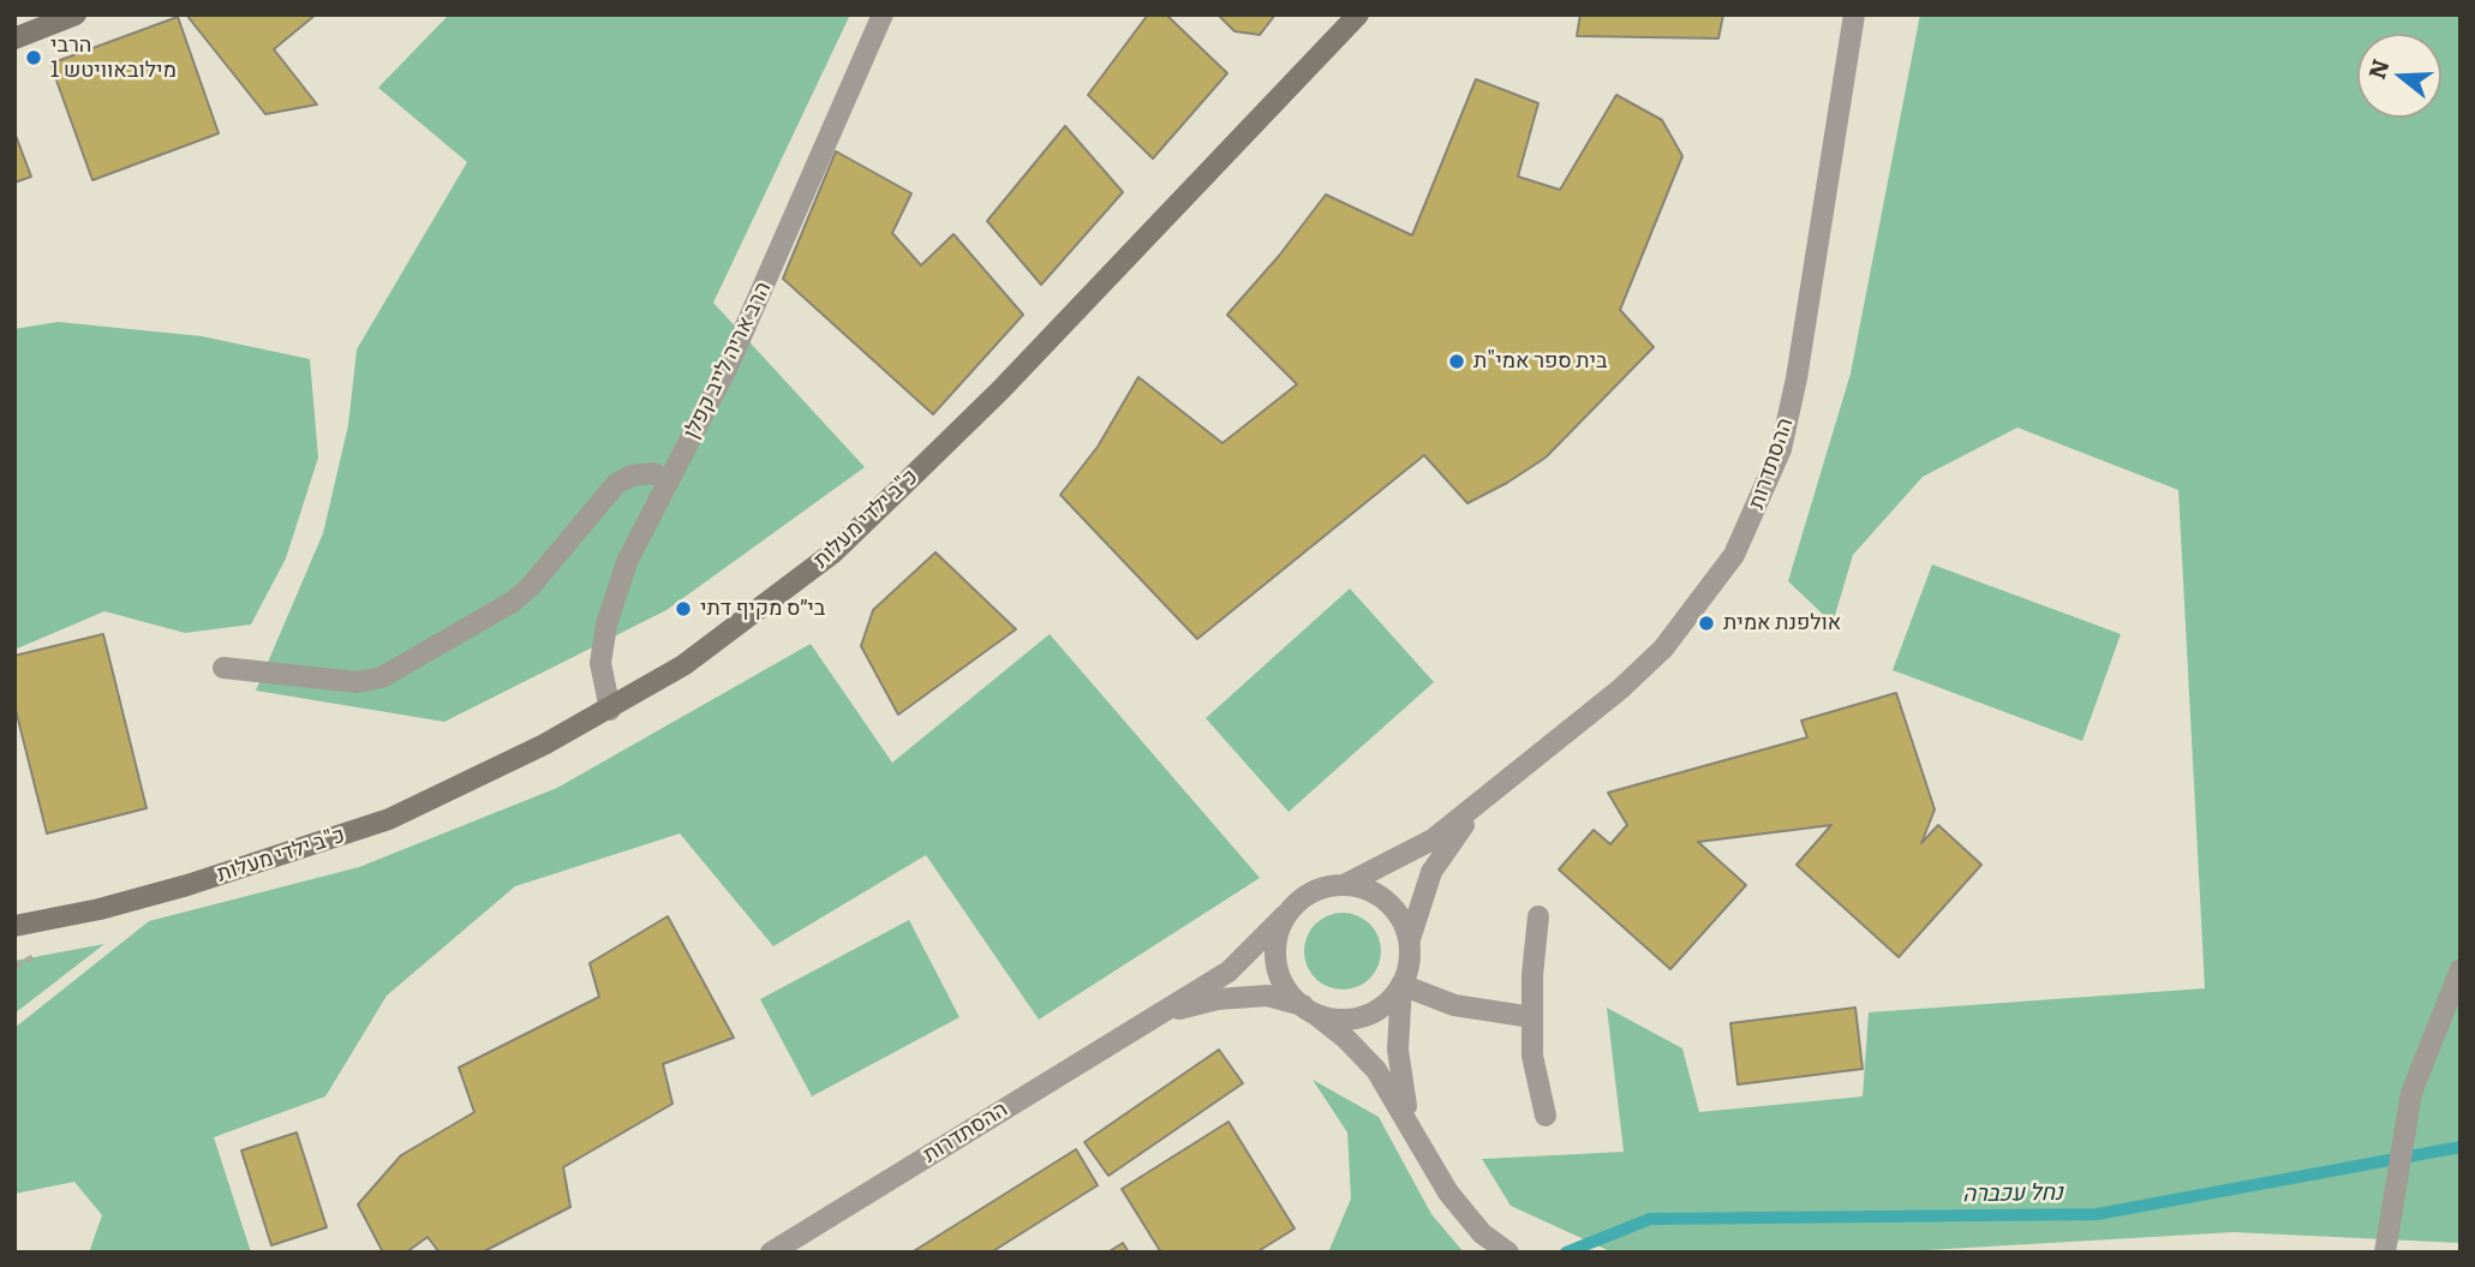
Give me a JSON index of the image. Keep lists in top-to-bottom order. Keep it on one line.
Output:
{"streets":{"street":["הרב אריה לייב קפלן","ההסתדרות","כ\"ב ילדי מעלות"]},"crossings":[["הרב אריה לייב קפלן","כ\"ב ילדי מעלות"]],"water":["נחל עכברה"],"places":["הרבי מילובאוויטש 1","בית ספר אמי\"ת","בי״ס מקיף דתי","אולפנת אמית"],"north":"left"}
